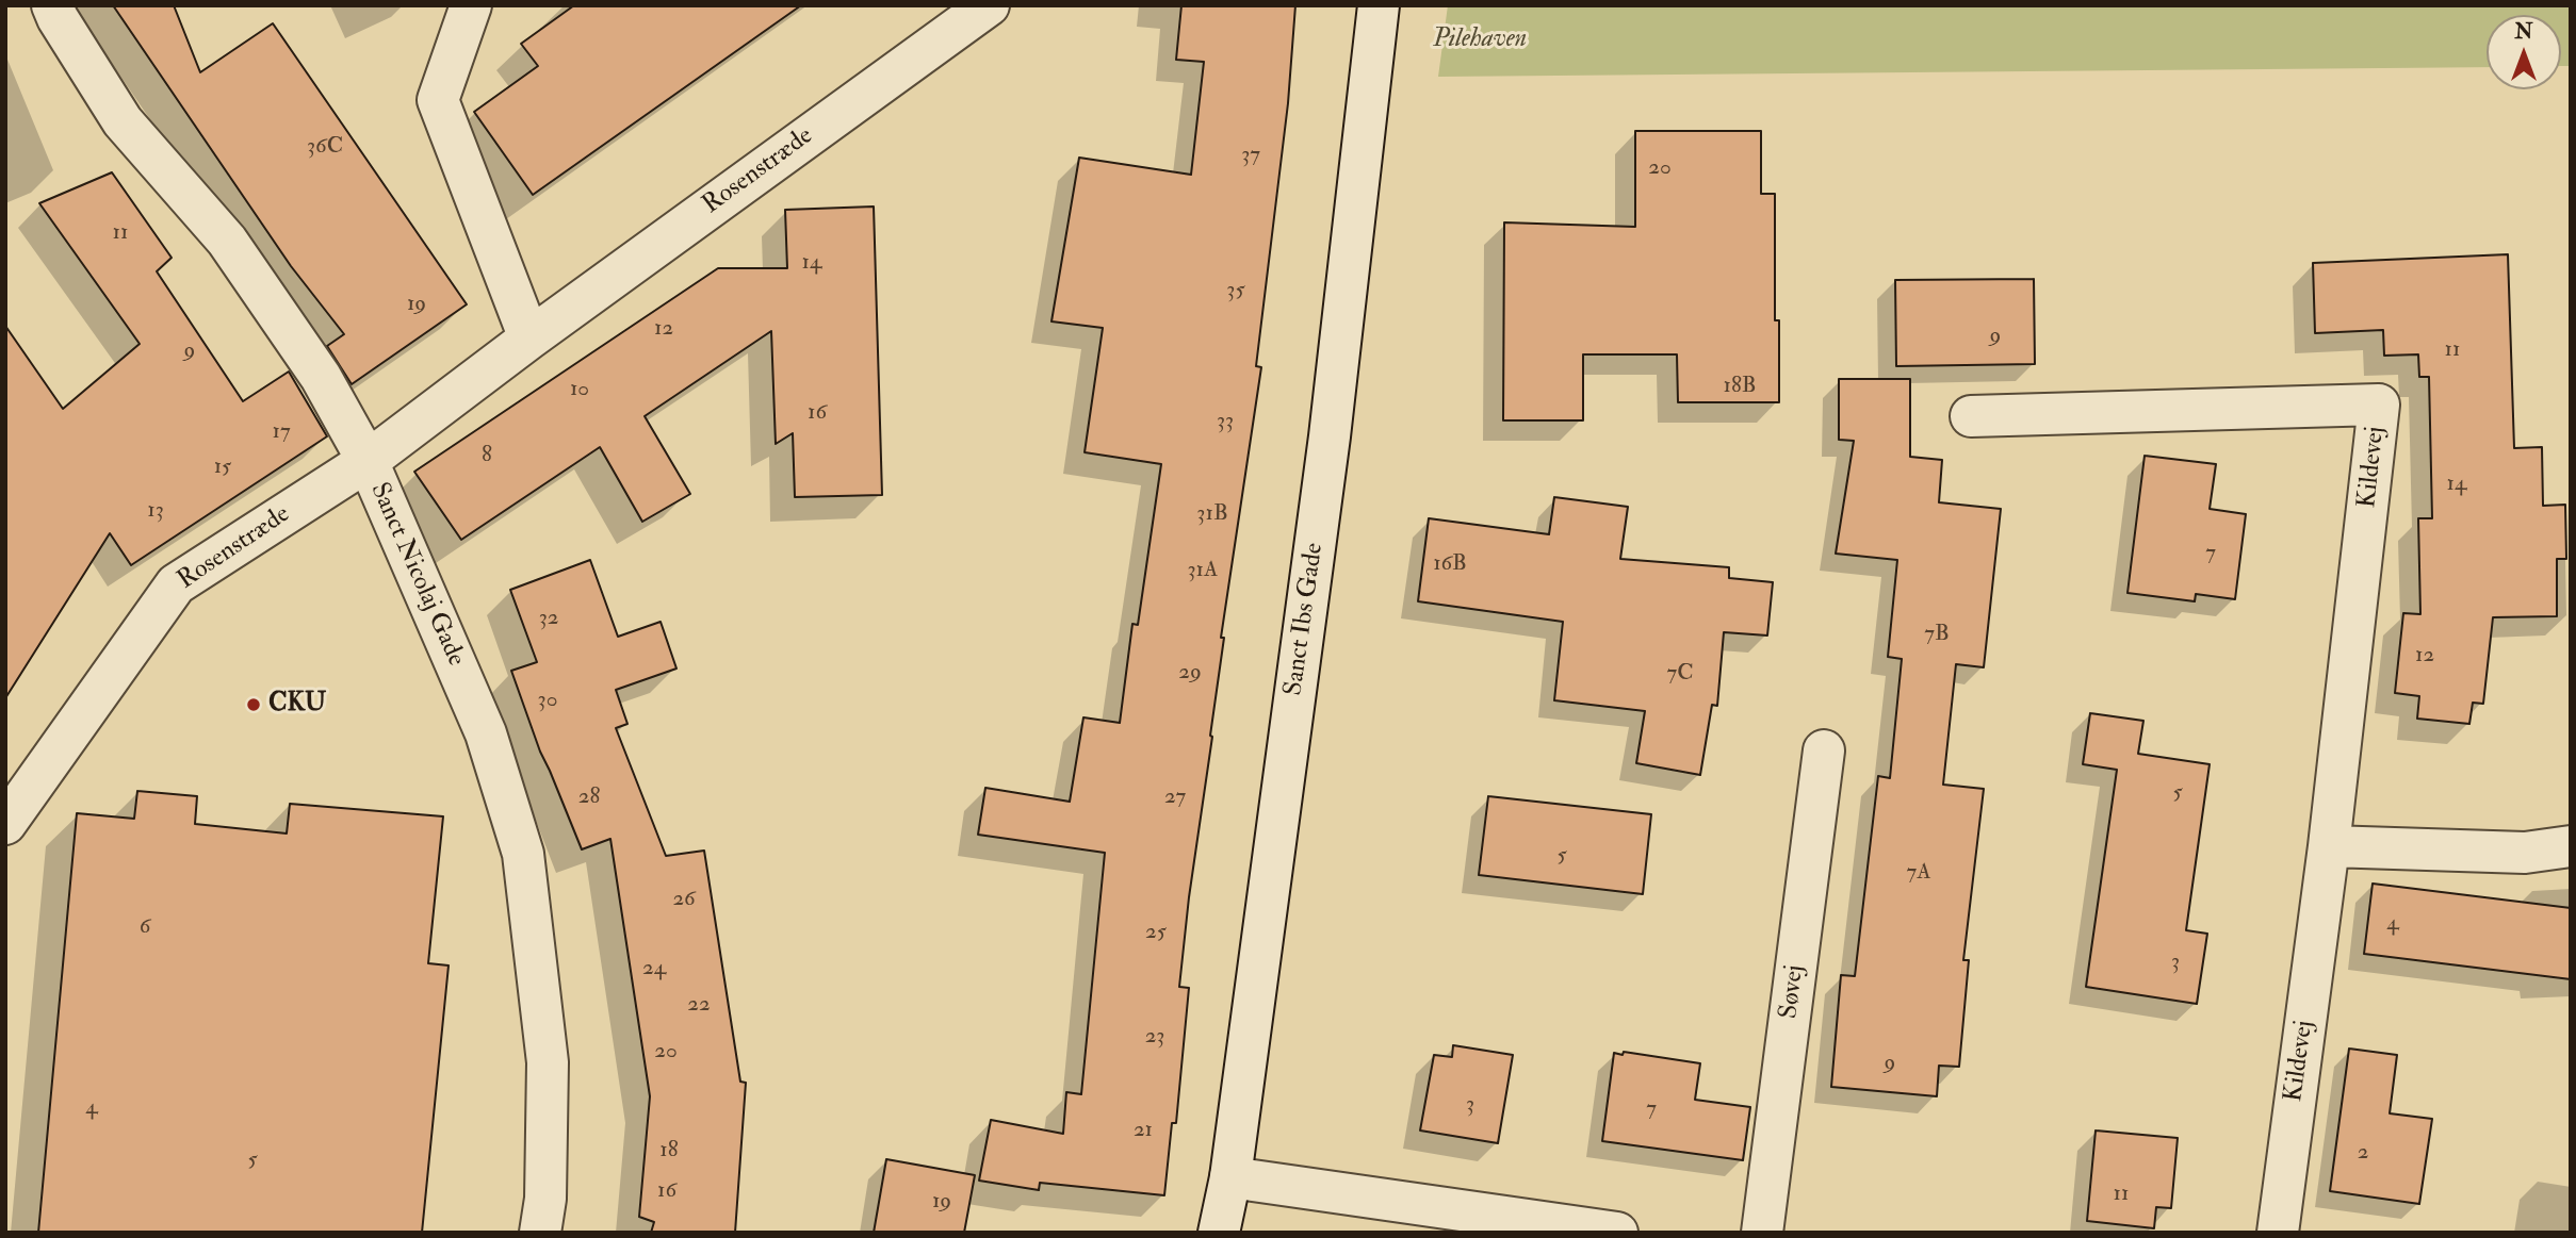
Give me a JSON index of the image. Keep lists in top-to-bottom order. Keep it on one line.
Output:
{"streets":{"street":["Rosenstræde","Kildevej","Sanct Nicolaj Gade","Sanct Ibs Gade","Søvej"]},"crossings":[["Rosenstræde","Sanct Nicolaj Gade"]],"parks":["Pilehaven"],"places":["CKU"],"house_numbers":["36C","37","20","11","14","35","19","12","9","11","9","18B","10","16","33","17","8","15","14","13","31B","7","16B","31A","32","7B","12","29","7C","30","5","28","27","5","7A","26","4","6","25","3","24","22","23","20","9","3","4","7","21","18","2","5","16","11","19"],"north":"top"}
